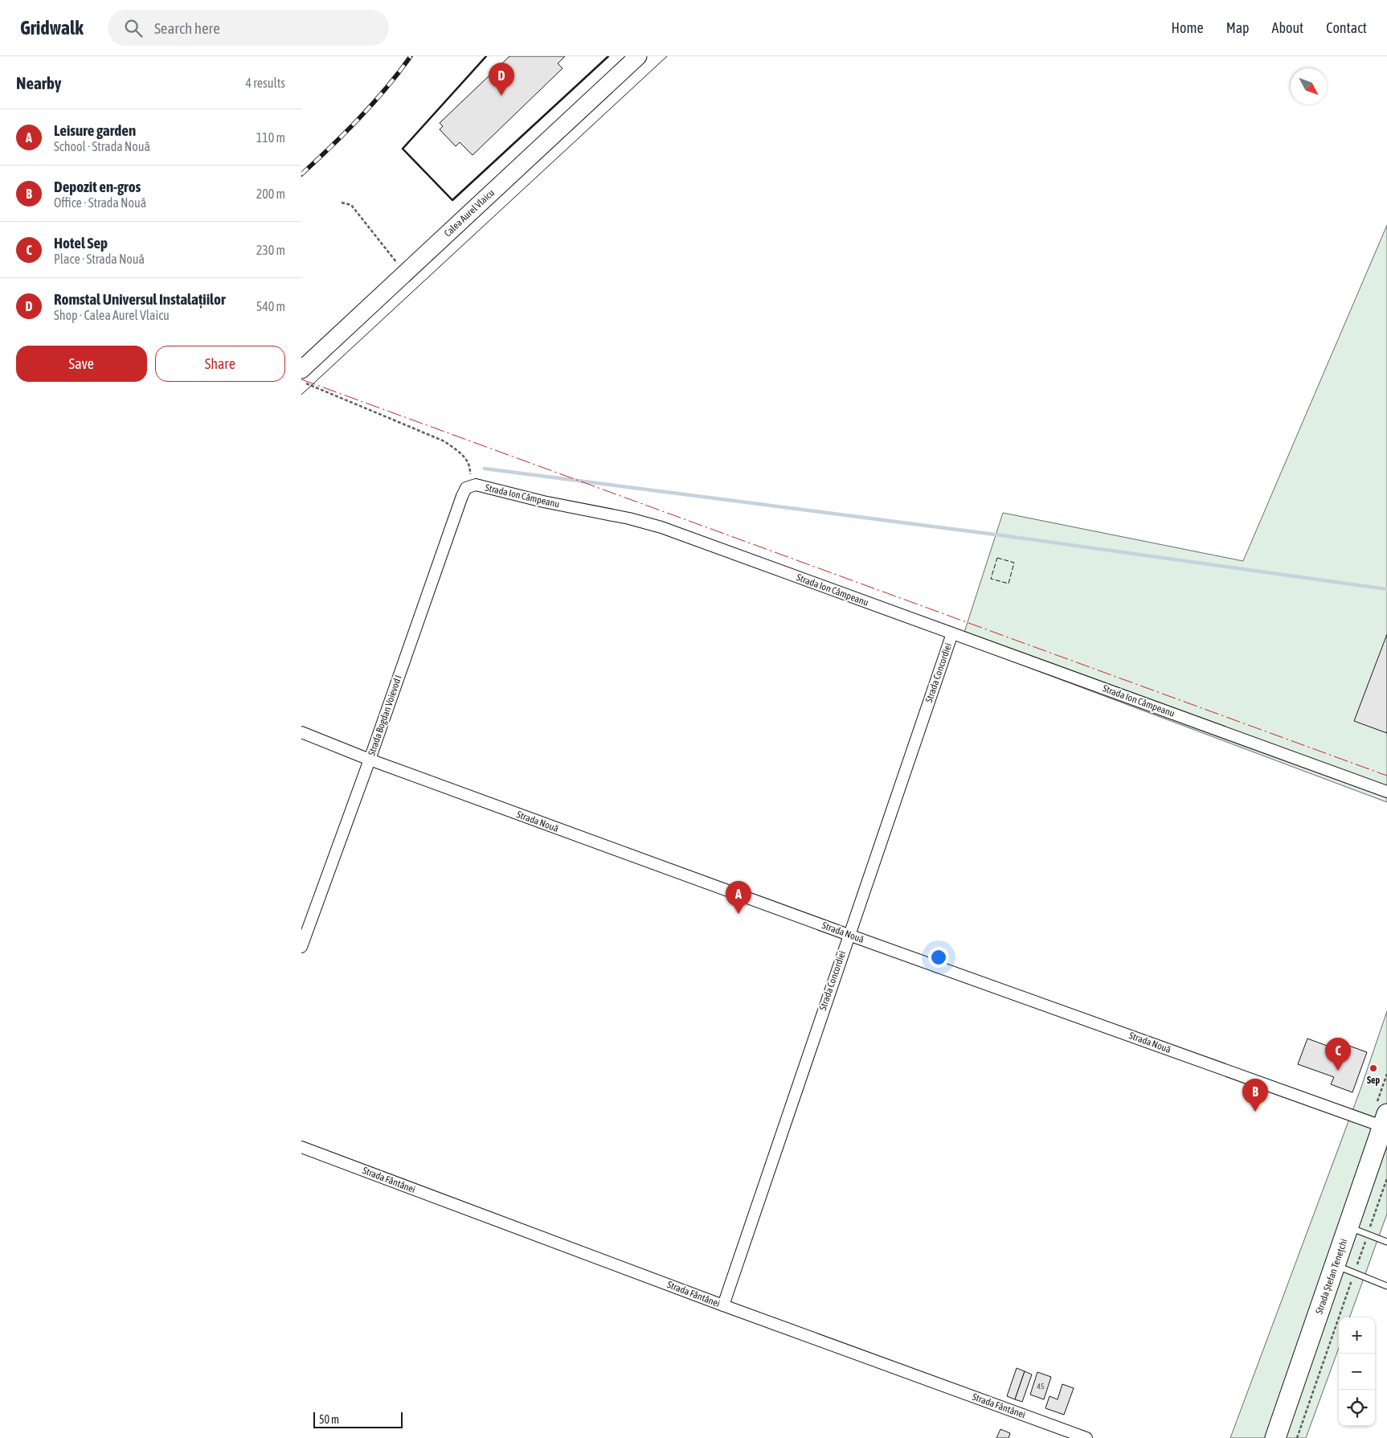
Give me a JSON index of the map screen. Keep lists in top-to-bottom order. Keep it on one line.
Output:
{"streets":{"highway":["Strada Ștefan Tenețchi"],"main road":["Calea Aurel Vlaicu"],"street":["Strada Ion Câmpeanu","Strada Concordiei","Strada Bogdan Voievod I","Strada Nouă","Strada Fântânei"]},"crossings":[["Strada Ion Câmpeanu","Strada Concordiei"],["Strada Ion Câmpeanu","Strada Bogdan Voievod I"],["Strada Concordiei","Strada Nouă"],["Strada Concordiei","Strada Fântânei"],["Strada Bogdan Voievod I","Strada Nouă"],["Strada Nouă","Strada Ștefan Tenețchi"]],"places":["Sep"],"house_numbers":["45"],"scale_bar":"50 m","north":"bottom right","page":{"header":"Gridwalk","search":"Search here","nav":["Home","Map","About","Contact"],"heading":["Nearby","4 results"],"pins":["D","A","C","B"],"list":[{"mark":"A","name":"Leisure garden","note":"School · Strada Nouă","value":"110 m"},{"mark":"B","name":"Depozit en-gros","note":"Office · Strada Nouă","value":"200 m"},{"mark":"C","name":"Hotel Sep","note":"Place · Strada Nouă","value":"230 m"},{"mark":"D","name":"Romstal Universul Instalațiilor","note":"Shop · Calea Aurel Vlaicu","value":"540 m"}],"buttons":["Save","Share"],"map_buttons":["+","−"],"scale":"50 m"}}
